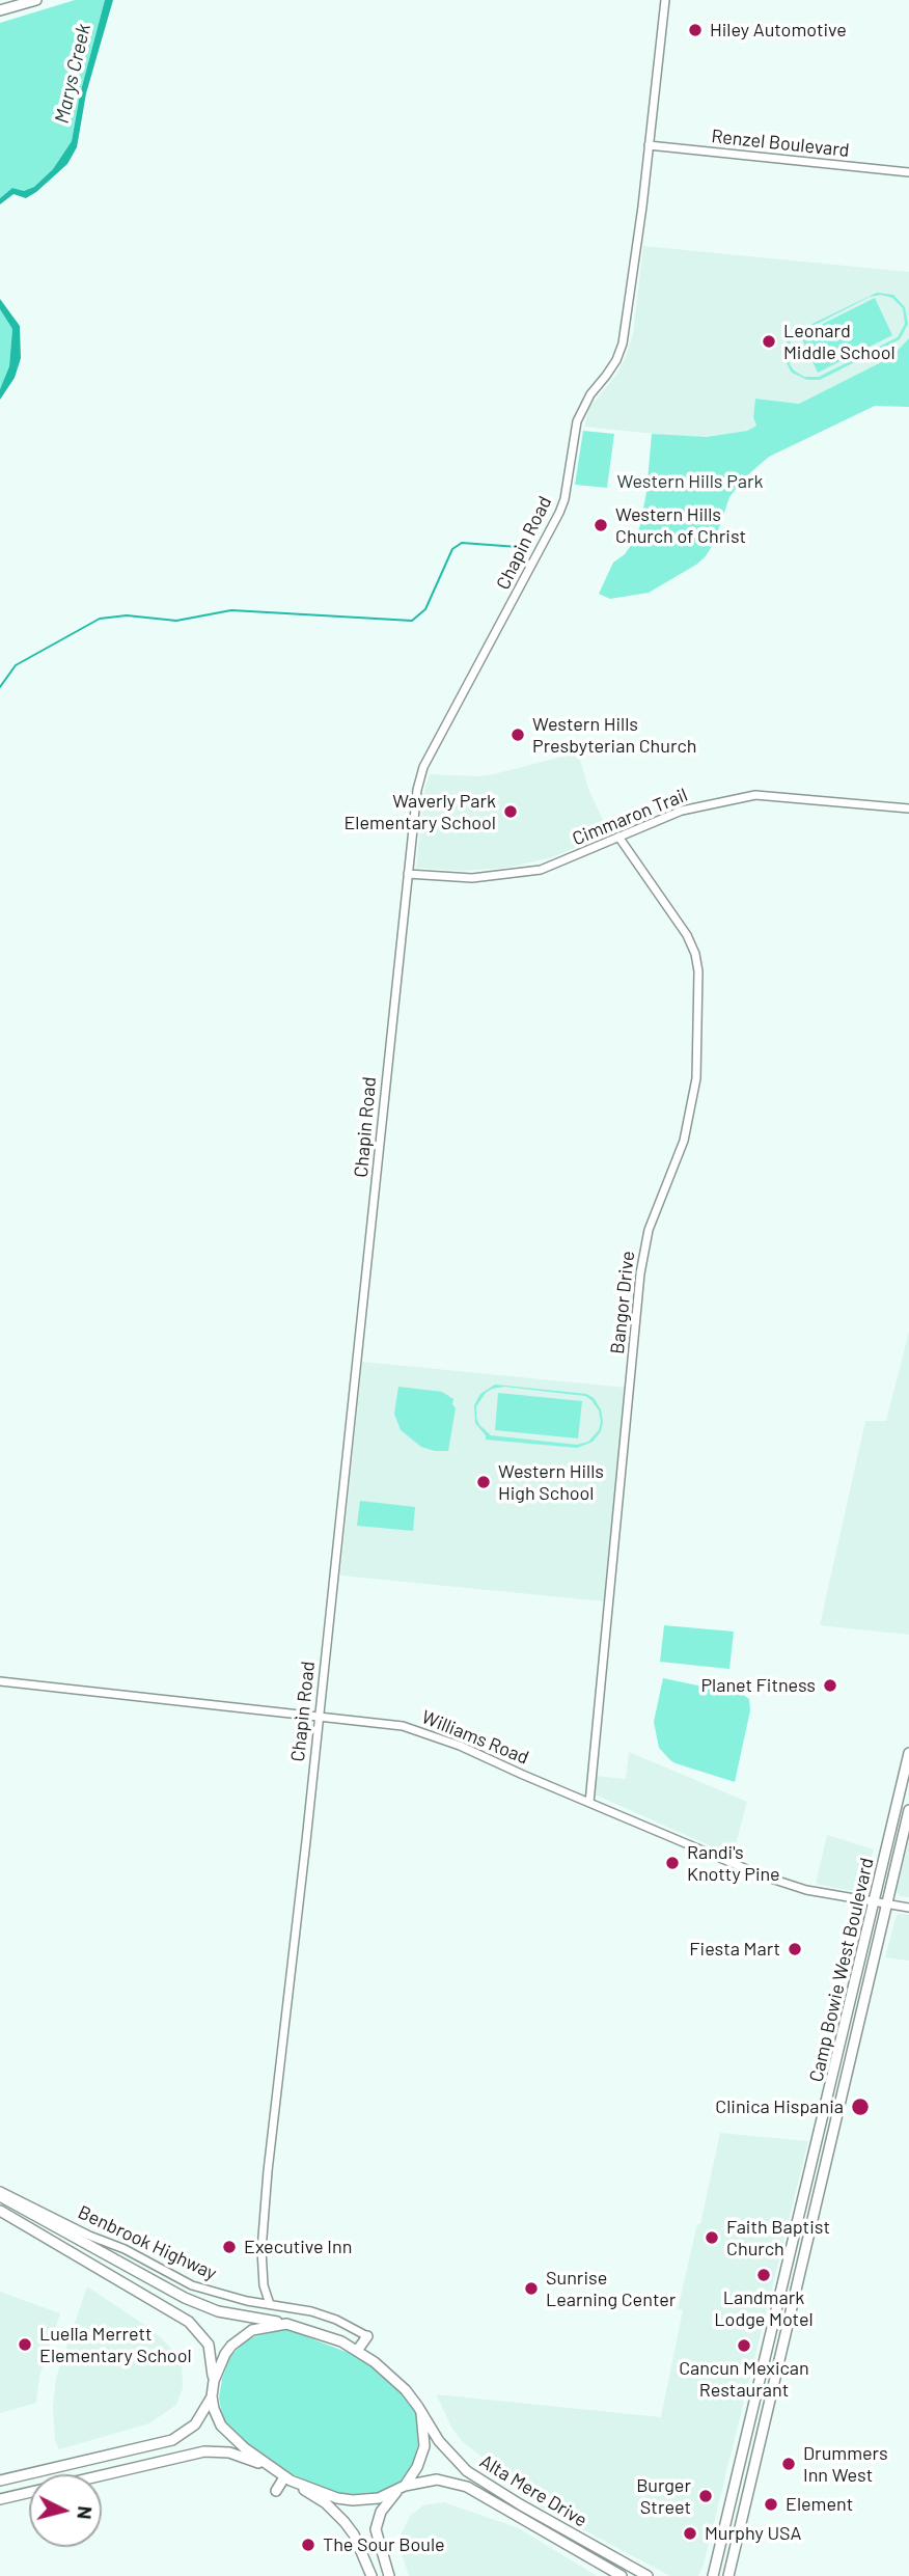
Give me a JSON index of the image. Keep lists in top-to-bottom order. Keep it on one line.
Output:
{"streets":{"main road":["Camp Bowie West Boulevard","Benbrook Highway","Alta Mere Drive"],"street":["Renzel Boulevard","Chapin Road","Cimmaron Trail","Bangor Drive","Williams Road"]},"crossings":[["Renzel Boulevard","Chapin Road"],["Chapin Road","Cimmaron Trail"],["Chapin Road","Williams Road"],["Chapin Road","Benbrook Highway"],["Cimmaron Trail","Bangor Drive"],["Bangor Drive","Williams Road"],["Williams Road","Camp Bowie West Boulevard"],["Benbrook Highway","Alta Mere Drive"]],"water":["Marys Creek"],"parks":["Western Hills Park"],"places":["Hiley Automotive","Leonard Middle School","Western Hills Church of Christ","Western Hills Presbyterian Church","Waverly Park Elementary School","Western Hills High School","Planet Fitness","Randi's Knotty Pine","Fiesta Mart","Clinica Hispania","Faith Baptist Church","Executive Inn","Landmark Lodge Motel","Sunrise Learning Center","Luella Merrett Elementary School","Cancun Mexican Restaurant","Drummers Inn West","Burger Street","Element","Murphy USA","The Sour Boule"],"north":"right"}
